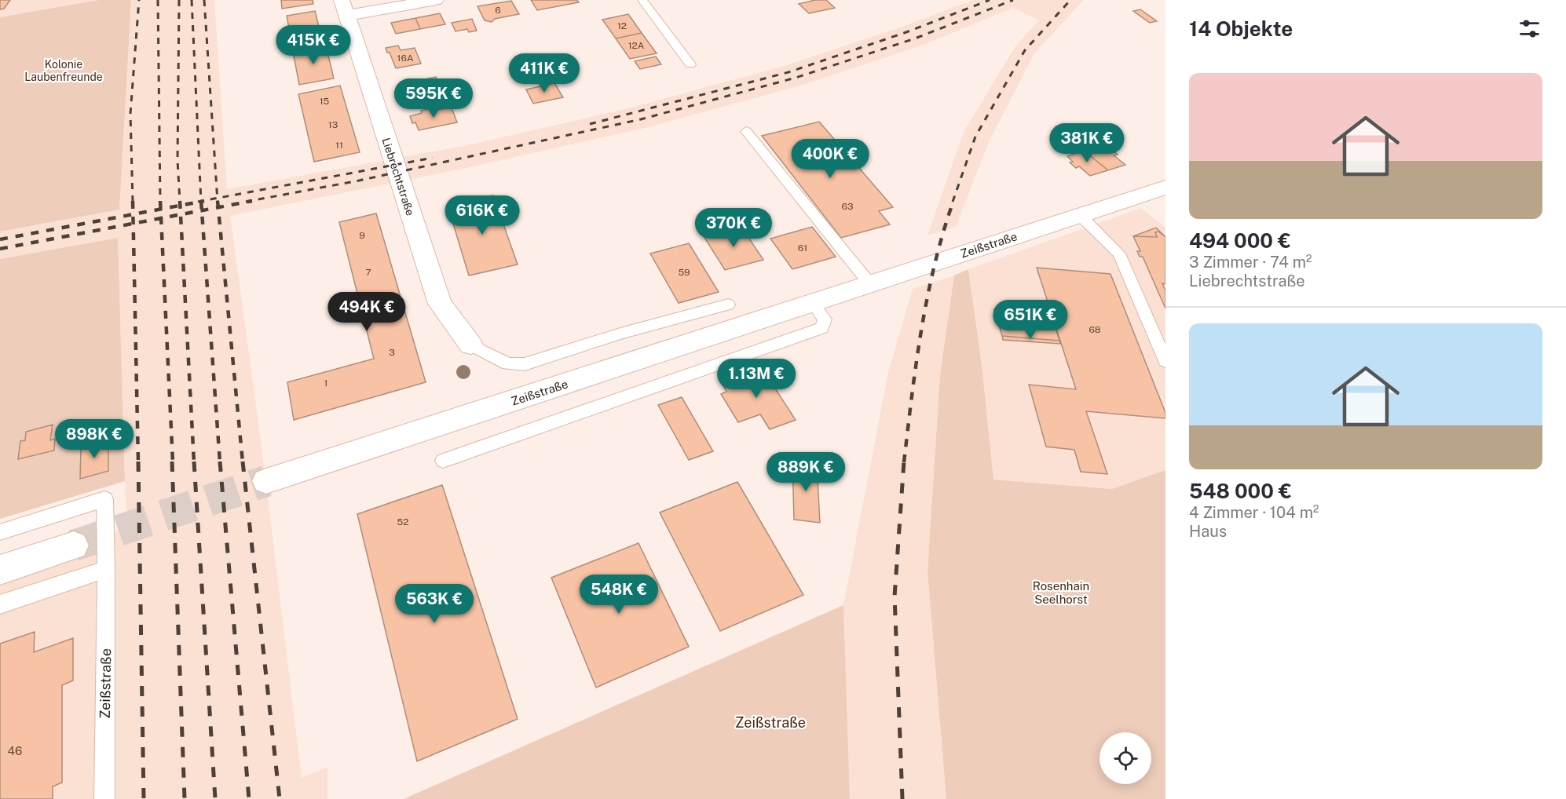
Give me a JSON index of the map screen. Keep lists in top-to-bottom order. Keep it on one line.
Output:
{"streets":{"street":["Liebrechtstraße","Zeißstraße"]},"parks":["Kolonie Laubenfreunde","Rosenhain Seelhorst","Zeißstraße"],"house_numbers":["6","12","12A","16A","15","13","11","63","9","61","7","59","68","3","1","52","46"],"page":{"heading":"14 Objekte","price":["415K €","411K €","595K €","381K €","400K €","616K €","370K €","494K €","651K €","1.13M €","898K €","889K €","548K €","563K €"],"list":[{"name":"494 000 €","note":"3 Zimmer · 74 m² · Liebrechtstraße"},{"name":"548 000 €","note":"4 Zimmer · 104 m² · Haus"}]}}
